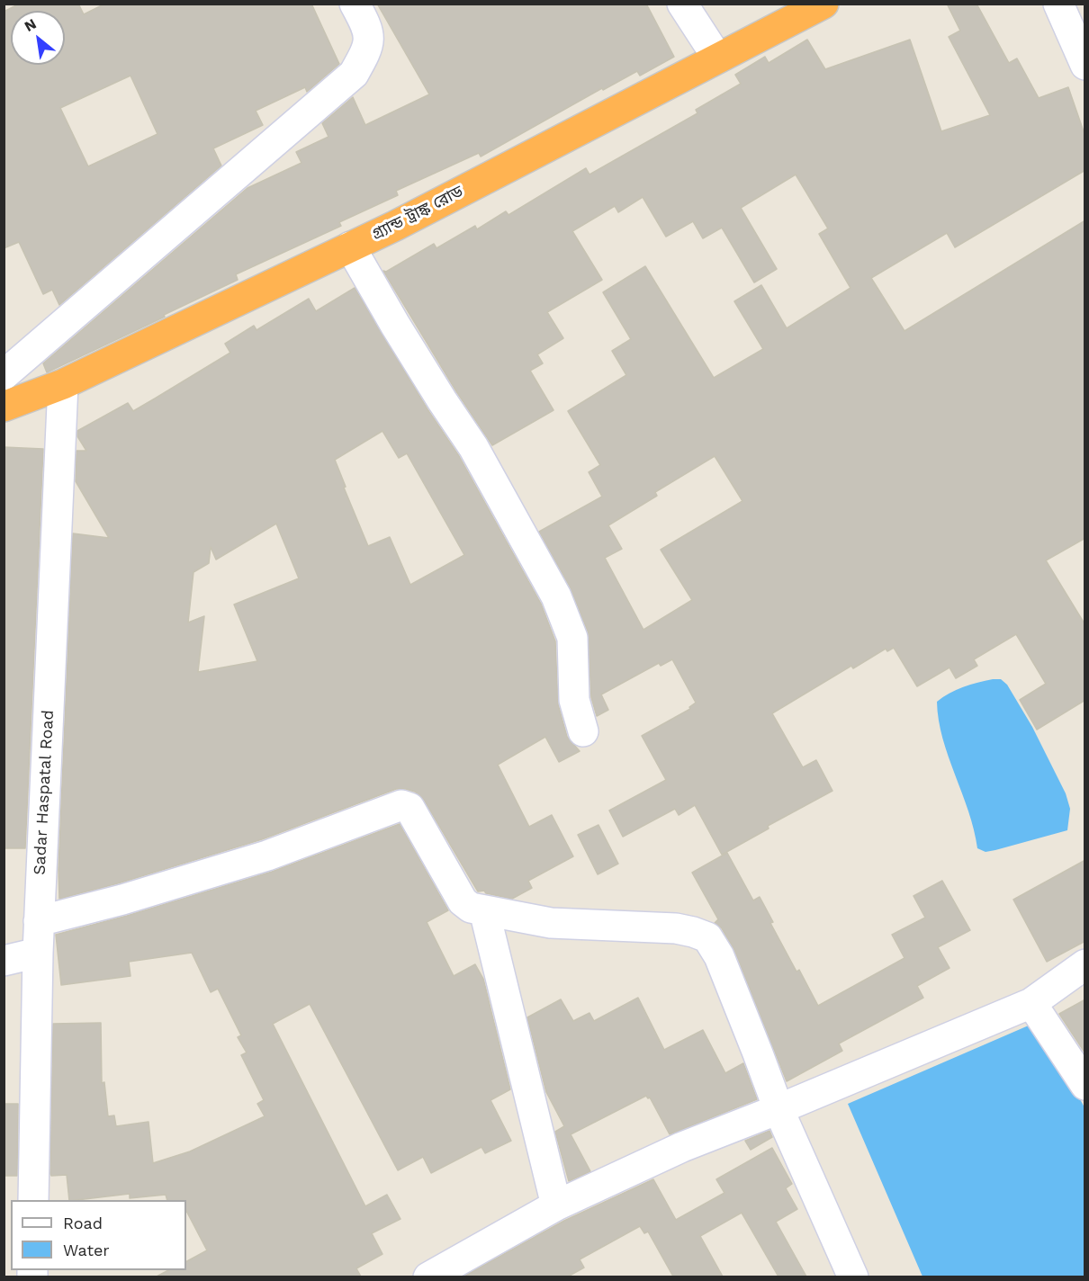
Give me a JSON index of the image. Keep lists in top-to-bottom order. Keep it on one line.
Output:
{"streets":{"highway":["গ্র্যান্ড ট্রাঙ্ক রোড"],"street":["Sadar Haspatal Road"]},"crossings":[["গ্র্যান্ড ট্রাঙ্ক রোড","Sadar Haspatal Road"]],"legend":["Road","Water"],"north":"top left"}
